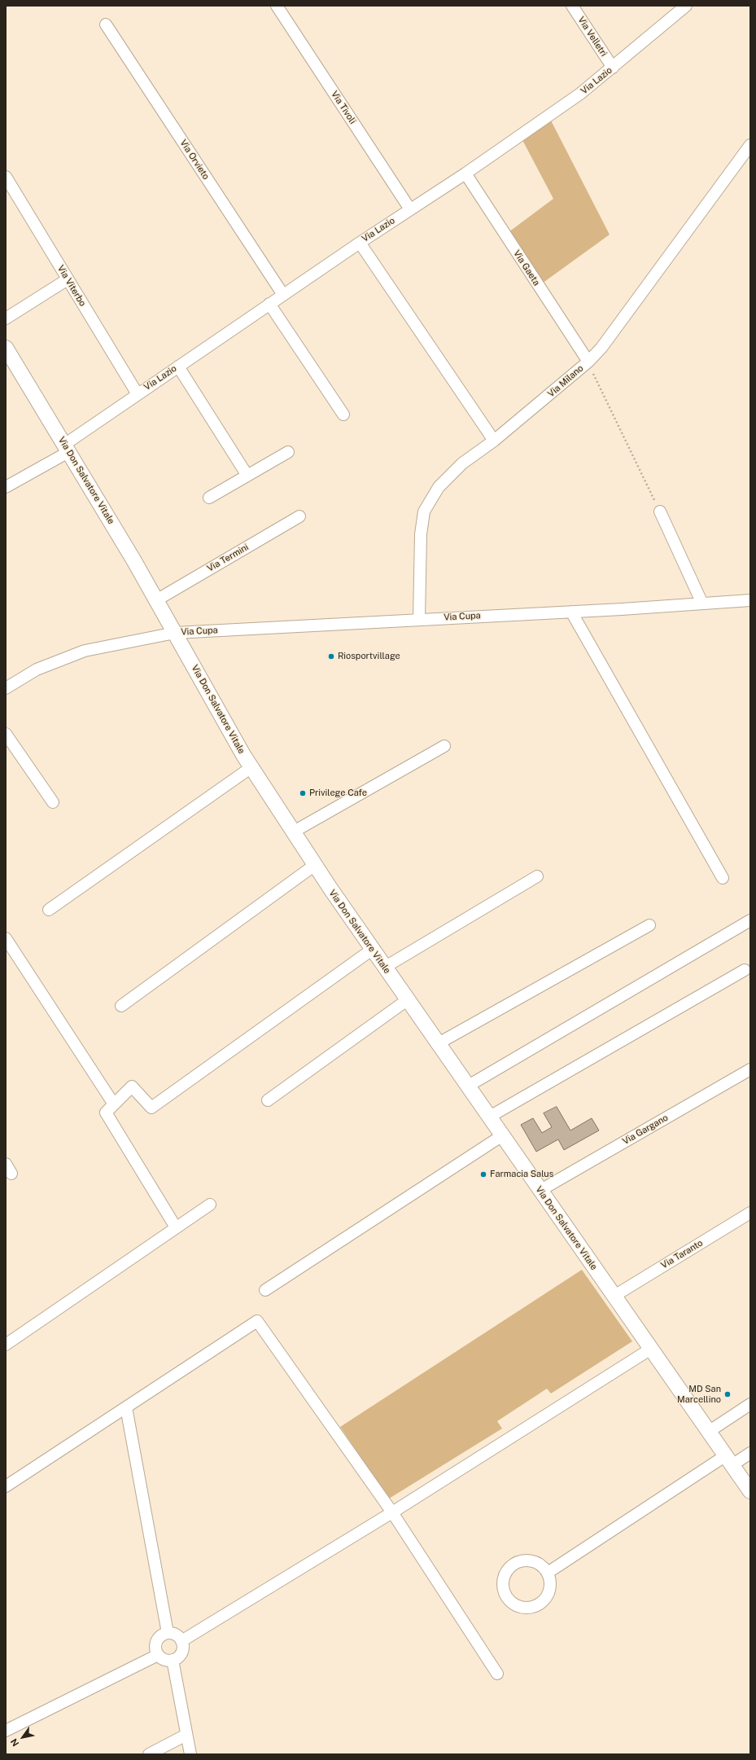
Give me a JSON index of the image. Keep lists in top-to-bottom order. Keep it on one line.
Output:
{"streets":{"street":["Via Velletri","Via Lazio","Via Tivoli","Via Orvieto","Via Gaeta","Via Viterbo","Via Milano","Via Don Salvatore Vitale","Via Termini","Via Cupa","Via Gargano","Via Taranto"]},"crossings":[["Via Velletri","Via Lazio"],["Via Lazio","Via Tivoli"],["Via Lazio","Via Orvieto"],["Via Lazio","Via Gaeta"],["Via Lazio","Via Viterbo"],["Via Lazio","Via Don Salvatore Vitale"],["Via Gaeta","Via Milano"],["Via Milano","Via Cupa"],["Via Don Salvatore Vitale","Via Termini"],["Via Don Salvatore Vitale","Via Cupa"],["Via Don Salvatore Vitale","Via Gargano"],["Via Don Salvatore Vitale","Via Taranto"]],"places":["Riosportvillage","Privilege Cafe","Farmacia Salus","MD San Marcellino"],"north":"bottom left"}
